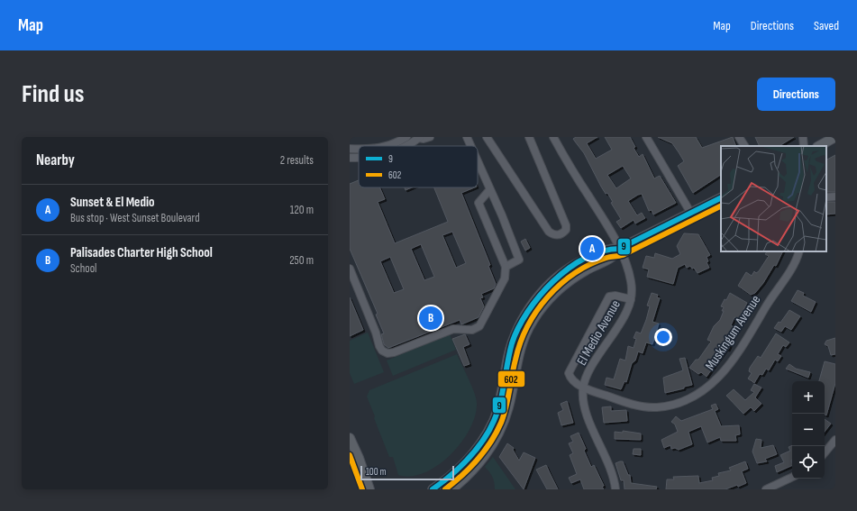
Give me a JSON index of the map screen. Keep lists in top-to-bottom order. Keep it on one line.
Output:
{"streets":{"street":["El Medio Avenue","Muskingum Avenue"]},"crossings":[["El Medio Avenue","Muskingum Avenue"]],"lines":["transit line 9","transit line 602"],"legend":["9","602"],"scale_bar":"100 m","page":{"header":"Map","nav":["Map","Directions","Saved"],"buttons":"Directions","title":"Find us","heading":["Nearby","2 results"],"list":[{"mark":"A","name":"Sunset & El Medio","note":"Bus stop · West Sunset Boulevard","value":"120 m"},{"mark":"B","name":"Palisades Charter High School","note":"School","value":"250 m"}],"pins":["A","B"],"map_buttons":["+","−"],"scale":"100 m"}}
